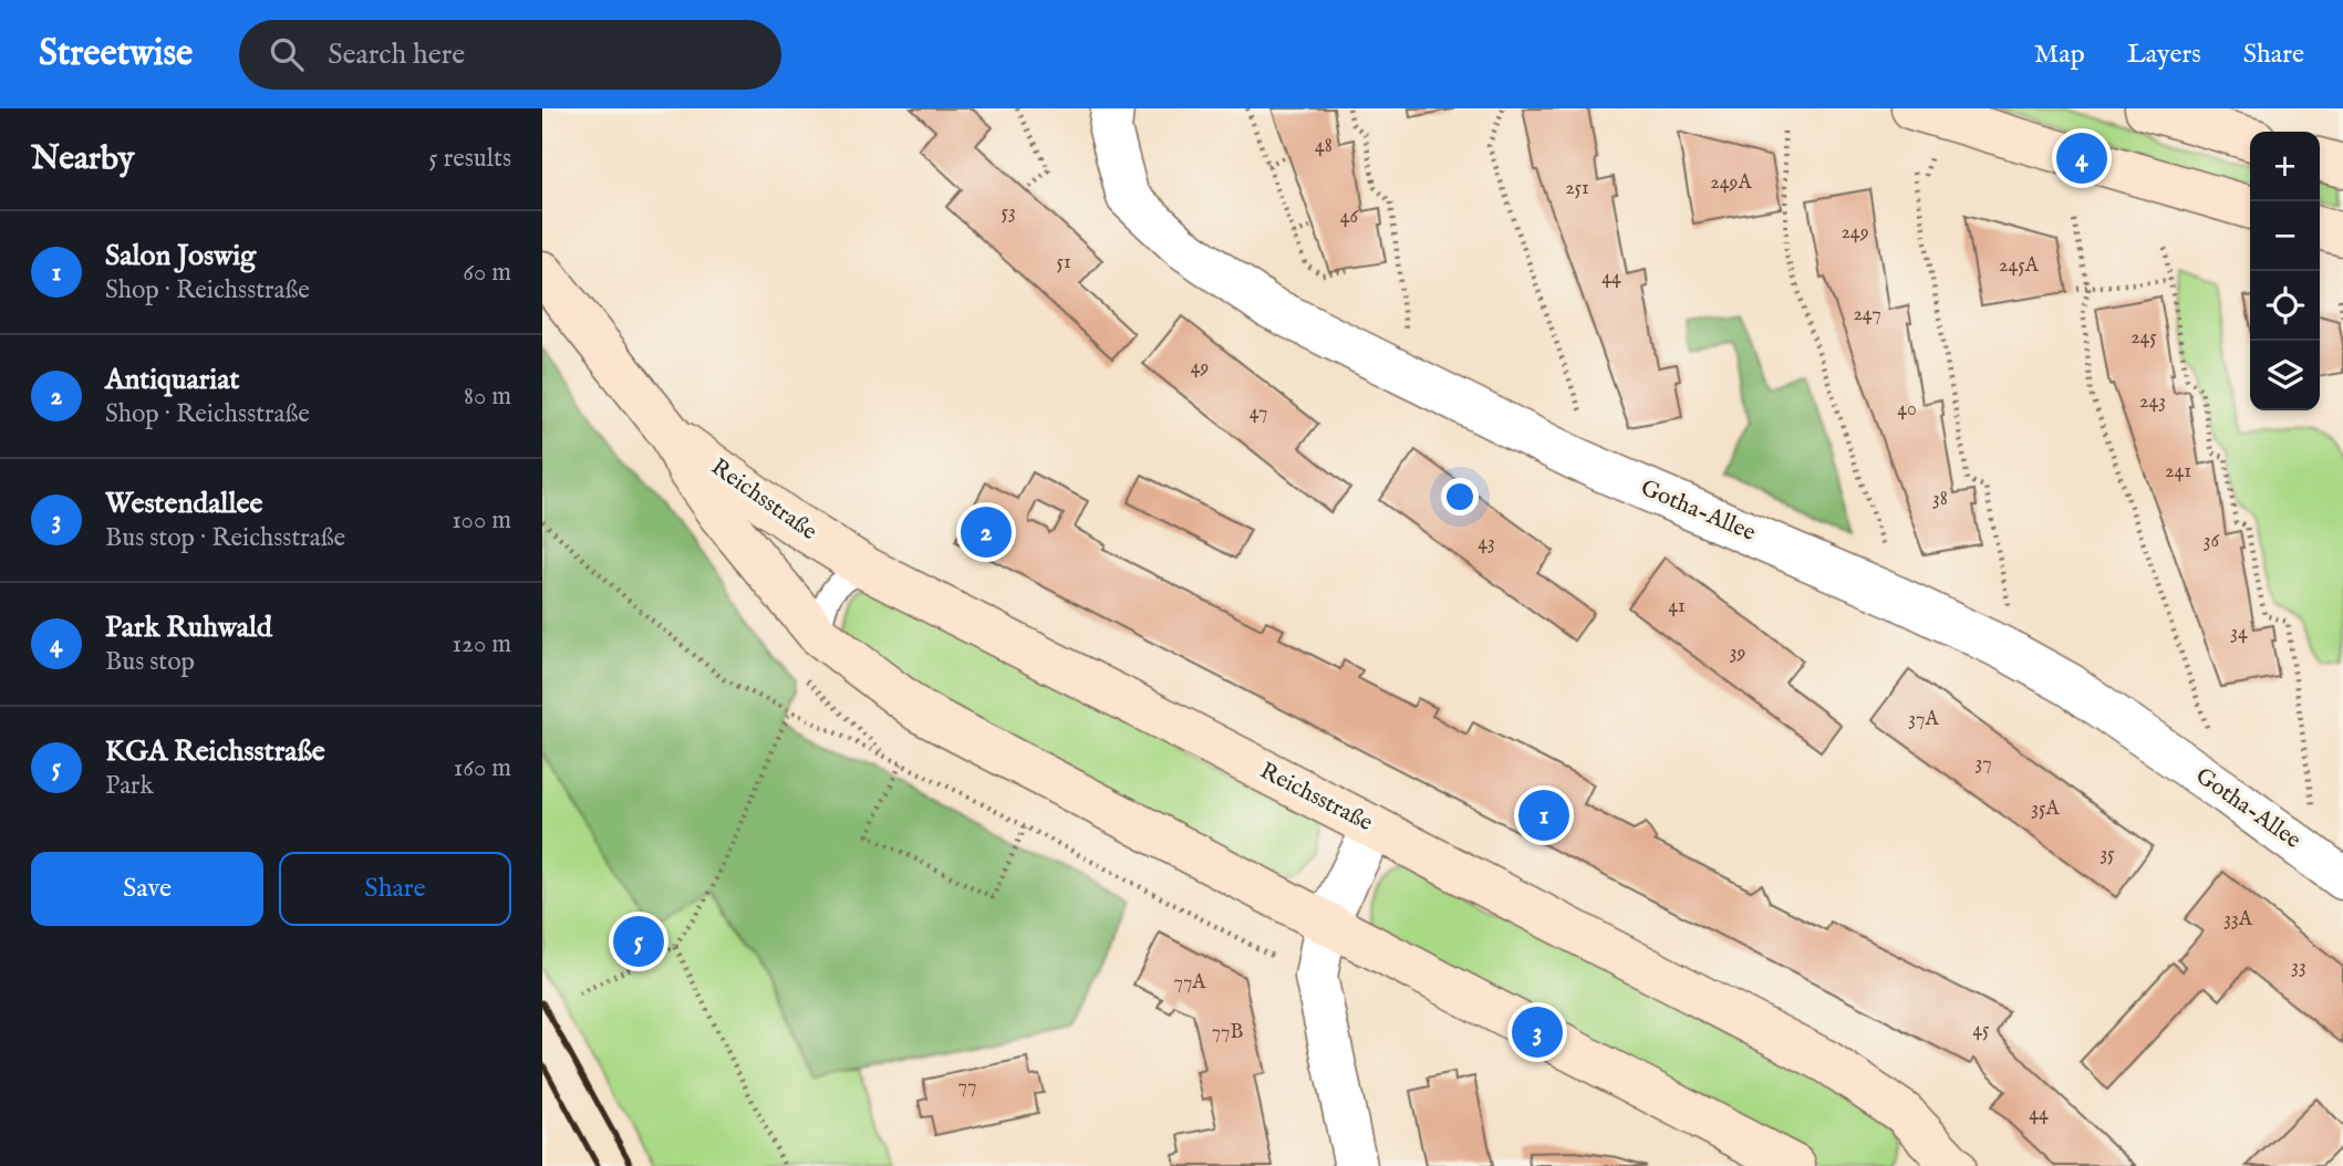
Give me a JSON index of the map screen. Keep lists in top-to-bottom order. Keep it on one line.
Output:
{"streets":{"main road":["Reichsstraße"],"street":["Gotha-Allee"]},"house_numbers":["48","249A","251","53","46","249","51","245A","44","247","245","49","243","40","47","241","38","36","43","41","34","39","37A","37","35A","35","33A","33","77A","45","77B","77","44"],"page":{"header":"Streetwise","search":"Search here","nav":["Map","Layers","Share"],"heading":["Nearby","5 results"],"pins":["4","2","1","5","3"],"map_buttons":["+","−"],"list":[{"mark":"1","name":"Salon Joswig","note":"Shop · Reichsstraße","value":"60 m"},{"mark":"2","name":"Antiquariat","note":"Shop · Reichsstraße","value":"80 m"},{"mark":"3","name":"Westendallee","note":"Bus stop · Reichsstraße","value":"100 m"},{"mark":"4","name":"Park Ruhwald","note":"Bus stop","value":"120 m"},{"mark":"5","name":"KGA Reichsstraße","note":"Park","value":"160 m"}],"buttons":["Save","Share"]}}
